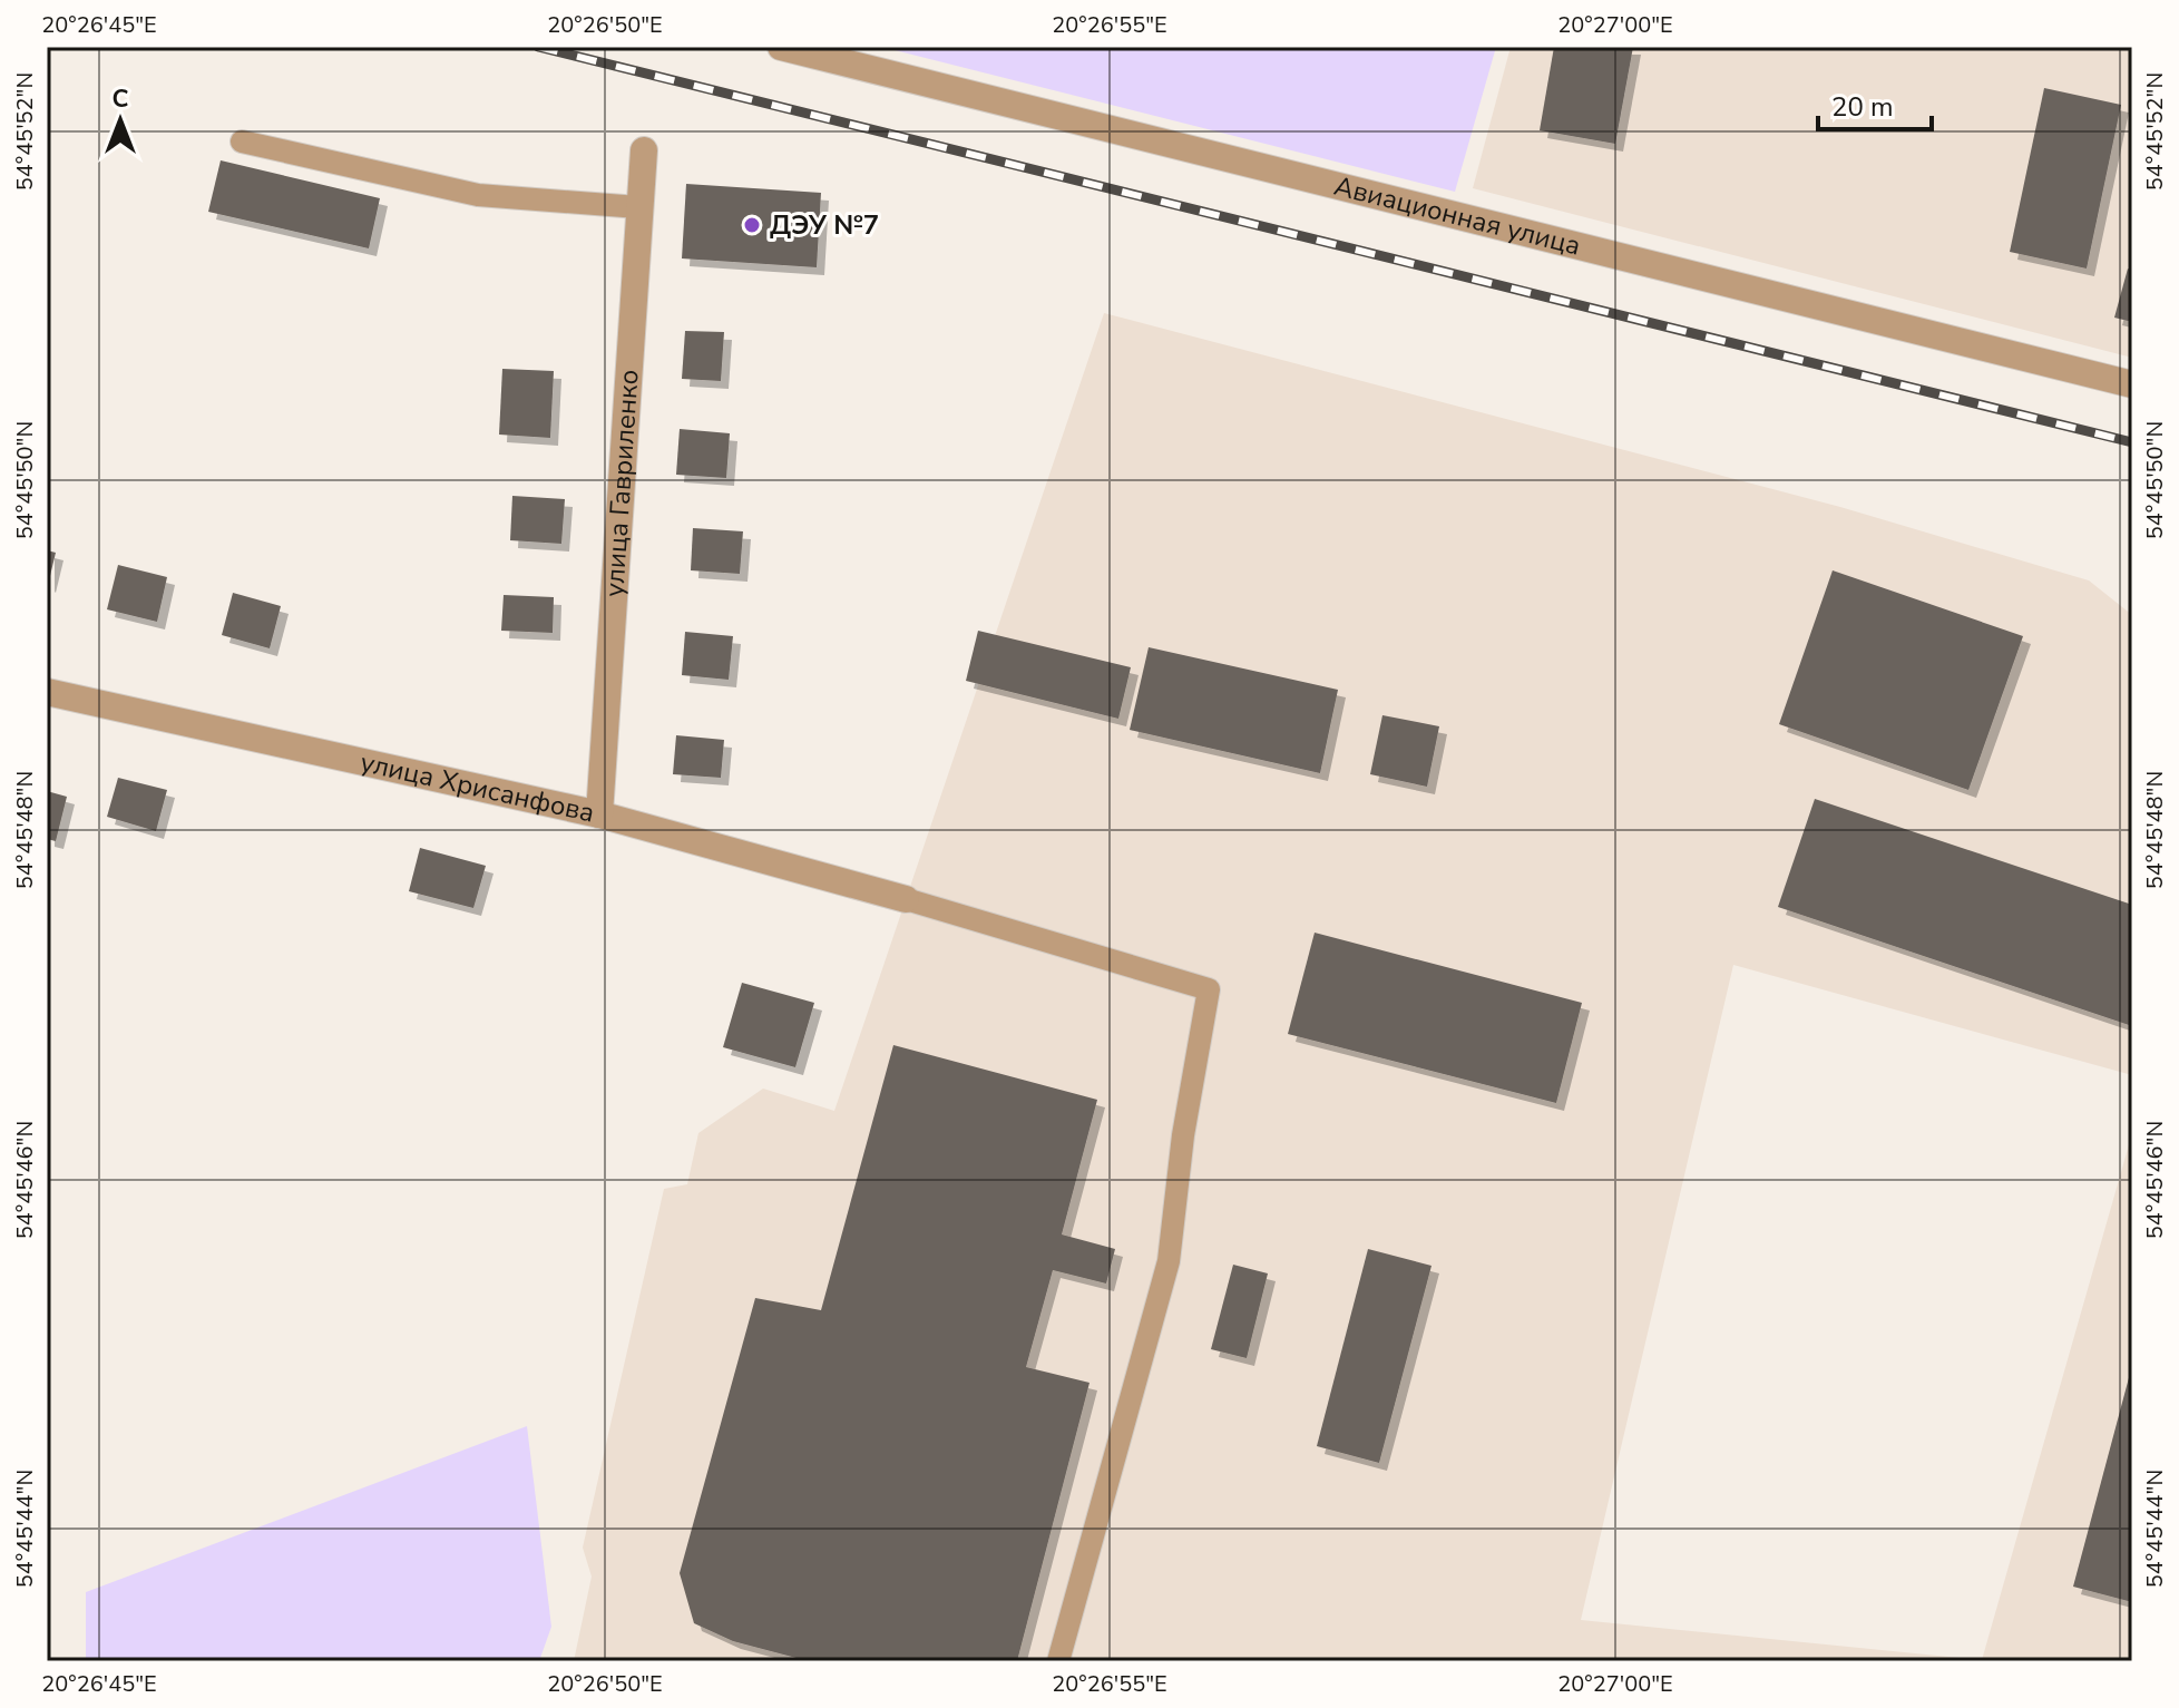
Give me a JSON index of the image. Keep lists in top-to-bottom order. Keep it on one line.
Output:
{"streets":{"street":["Авиационная улица","улица Гавриленко","улица Хрисанфова"]},"crossings":[["улица Гавриленко","улица Хрисанфова"]],"places":["ДЭУ №7"],"scale_bar":"20 m","north":"top","coordinates":["20°26'45\"E","20°26'50\"E","20°26'55\"E","20°27'00\"E","54°45'52\"N","54°45'50\"N","54°45'48\"N","54°45'46\"N","54°45'44\"N"]}
